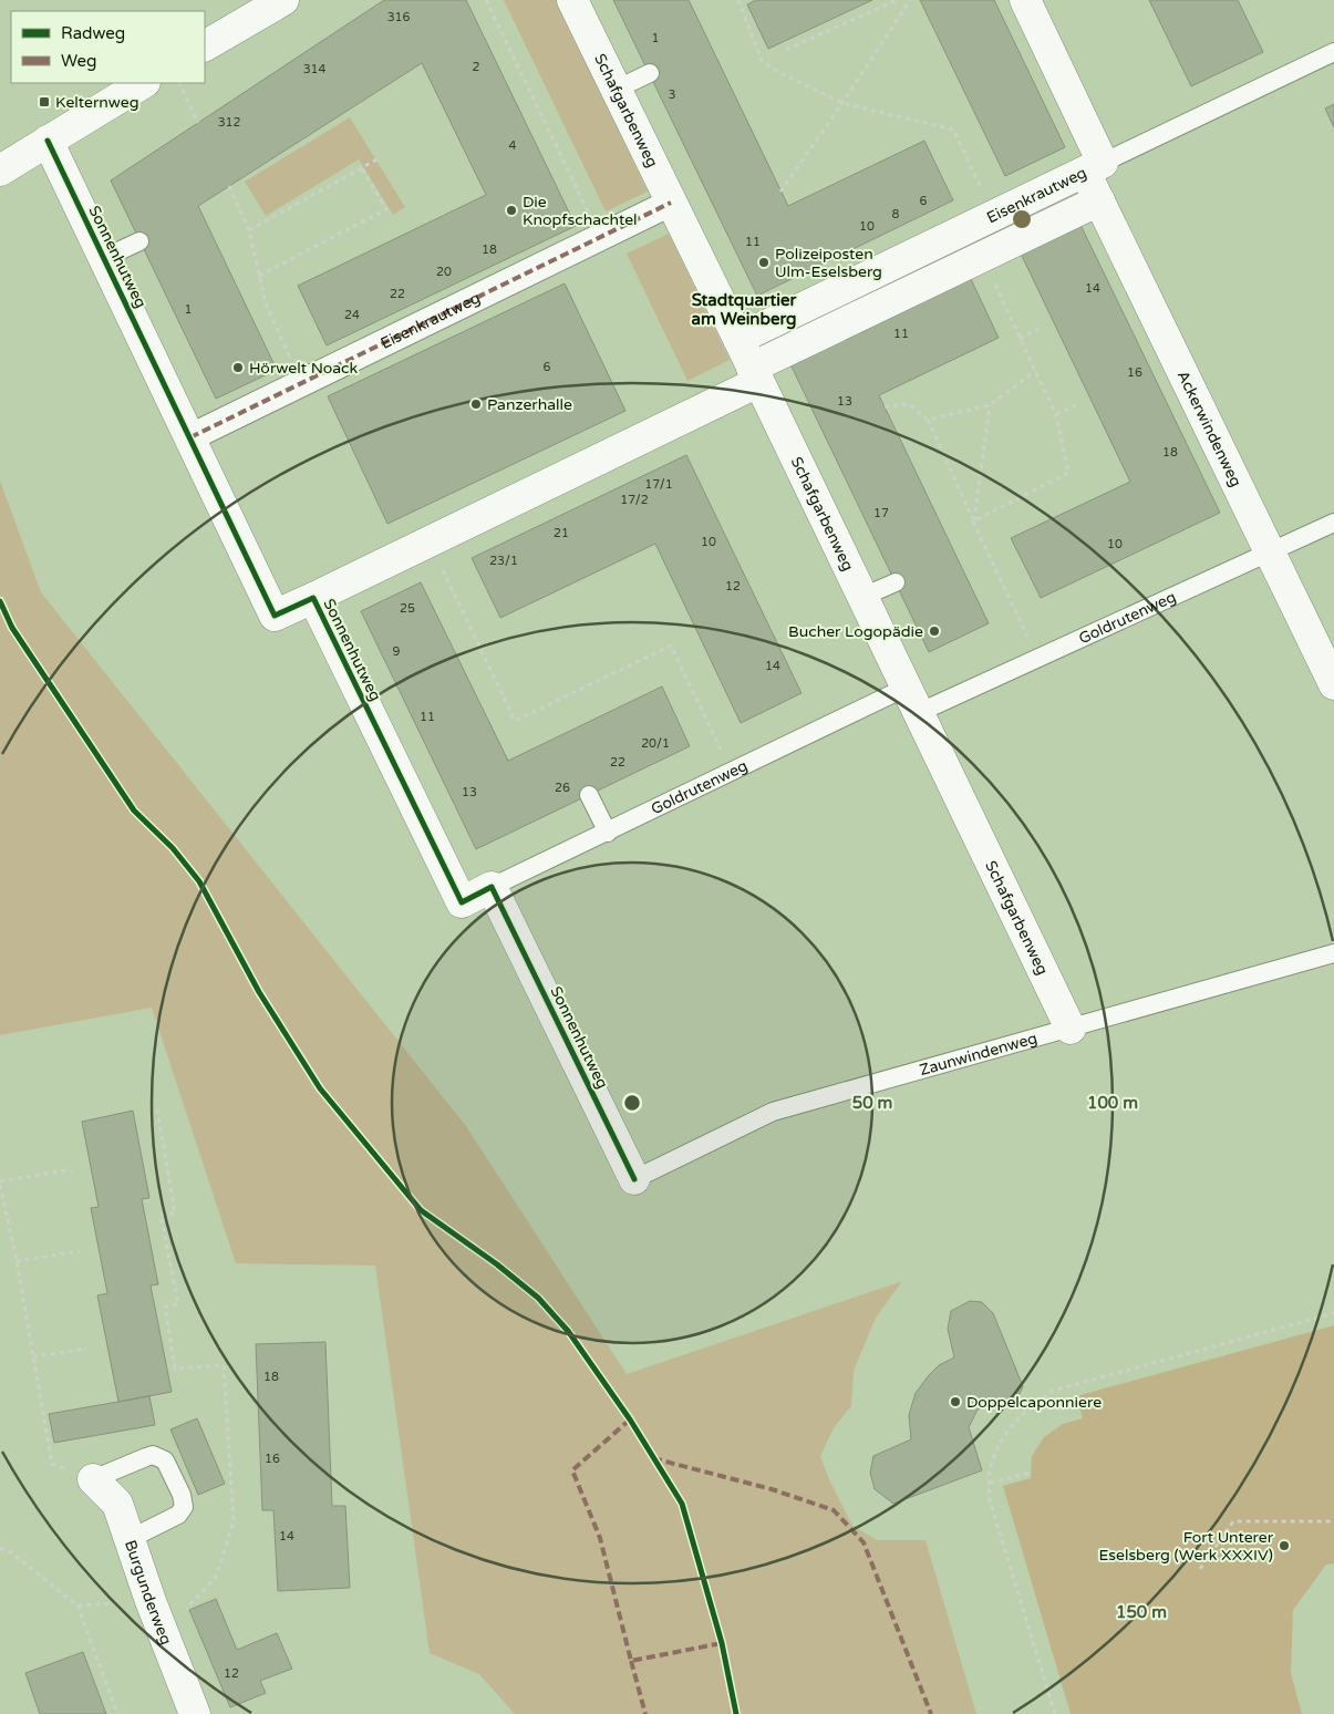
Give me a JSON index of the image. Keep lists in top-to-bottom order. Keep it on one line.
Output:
{"streets":{"street":["Schafgarbenweg","Eisenkrautweg","Sonnenhutweg","Ackerwindenweg","Burgunderweg"],"lane":["Goldrutenweg","Zaunwindenweg"]},"crossings":[["Schafgarbenweg","Eisenkrautweg"],["Schafgarbenweg","Goldrutenweg"],["Schafgarbenweg","Zaunwindenweg"],["Eisenkrautweg","Sonnenhutweg"],["Eisenkrautweg","Ackerwindenweg"],["Sonnenhutweg","Goldrutenweg"],["Sonnenhutweg","Zaunwindenweg"],["Ackerwindenweg","Goldrutenweg"]],"districts":["Stadtquartier am Weinberg"],"places":{"transit":["Kelternweg"],"other":["Die Knopfschachtel","Polizeiposten Ulm-Eselsberg","Hörwelt Noack","Panzerhalle","Bucher Logopädie","Doppelcaponniere","Fort Unterer Eselsberg (Werk XXXIV)"]},"house_numbers":["316","1","2","314","3","312","4","6","8","10","11","18","20","14","22","1","24","11","6","16","13","18","17/1","17/2","17","21","10","10","23/1","12","25","9","14","11","20/1","22","26","13","18","16","14","12"],"legend":["Radweg","Weg"],"rings":["50 m","100 m","150 m"]}
